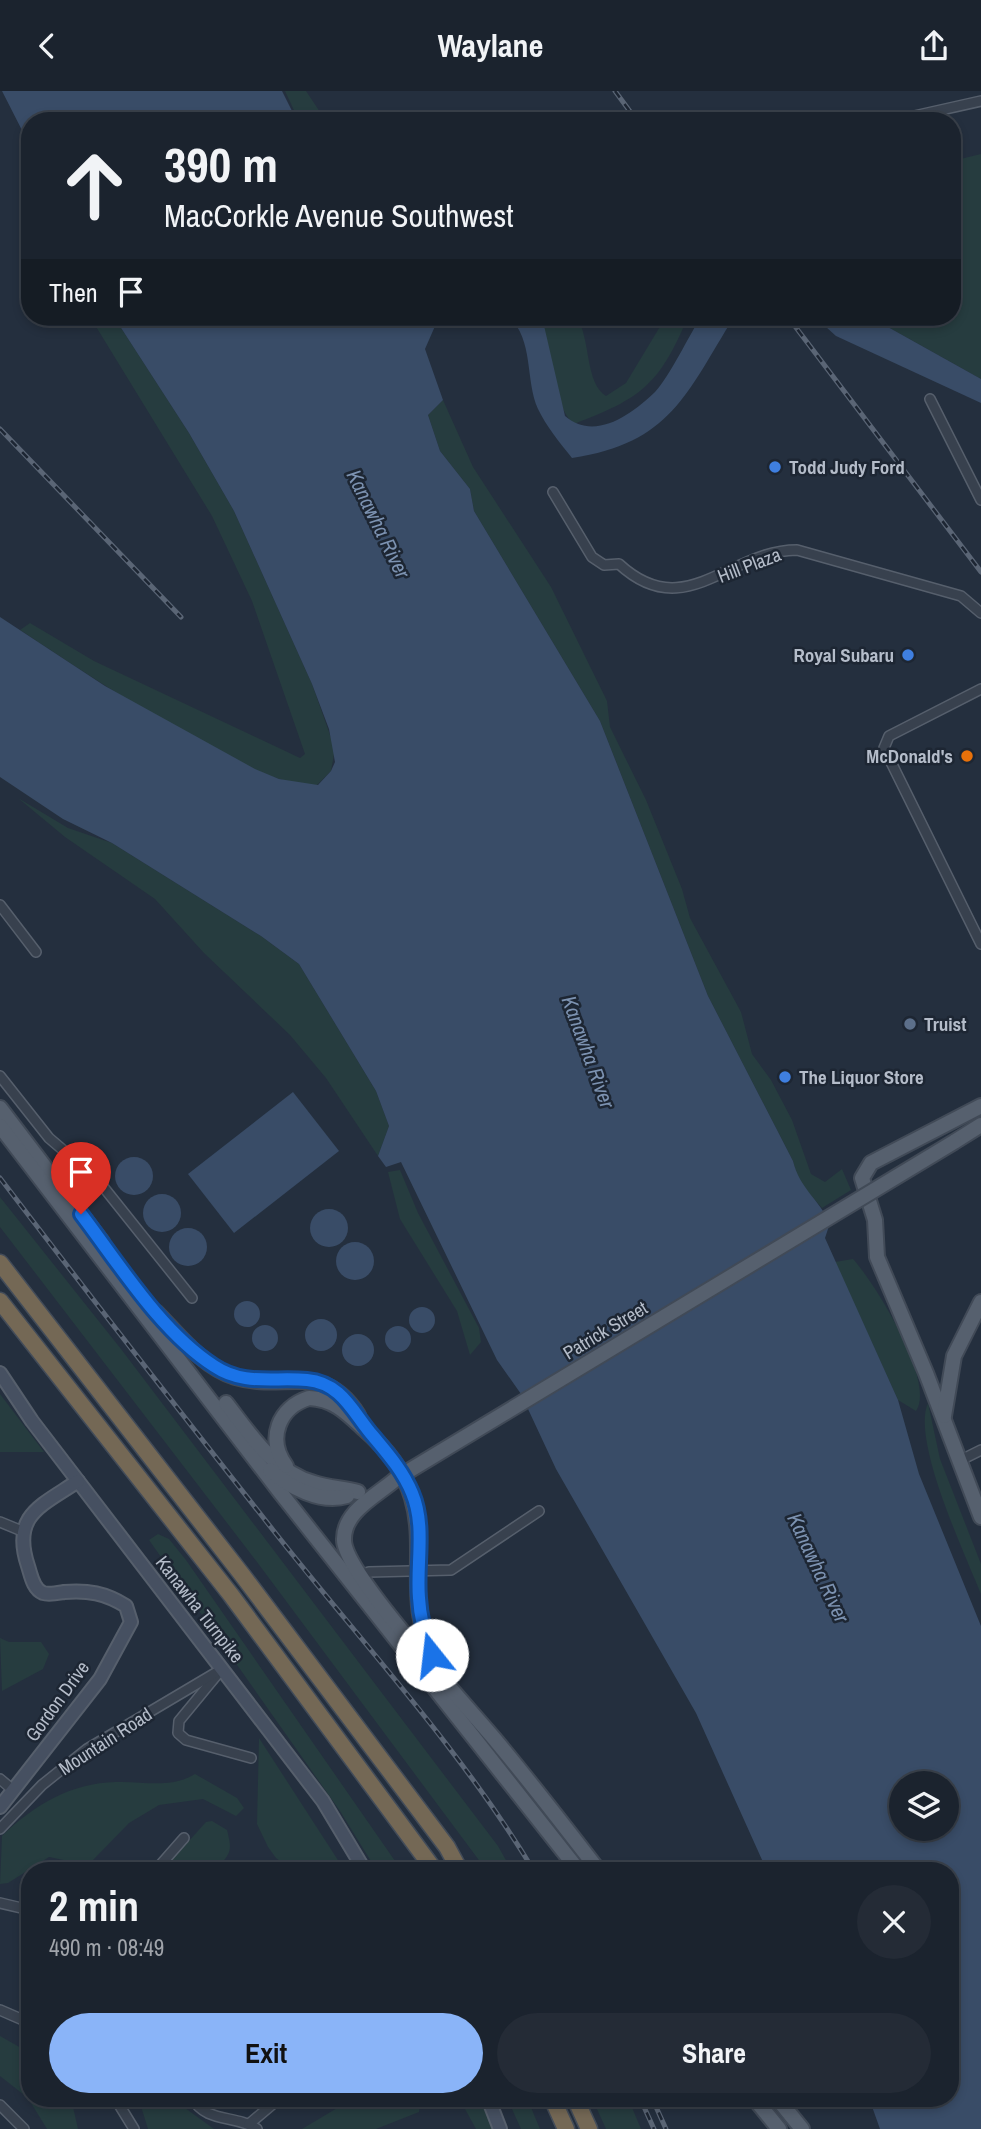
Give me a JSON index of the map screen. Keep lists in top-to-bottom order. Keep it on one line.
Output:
{"streets":{"main road":["Patrick Street","Kanawha Turnpike","Gordon Drive"],"street":["Hill Plaza","Mountain Road"]},"crossings":[["Kanawha Turnpike","Mountain Road"]],"water":["Kanawha River"],"places":["Todd Judy Ford","Royal Subaru","McDonald's","Truist","The Liquor Store"],"page":{"header":"Waylane","turn":["390 m","MacCorkle Avenue Southwest"],"then":"Then","heading":["2 min","490 m · 08:49"],"buttons":["Exit","Share"]}}
